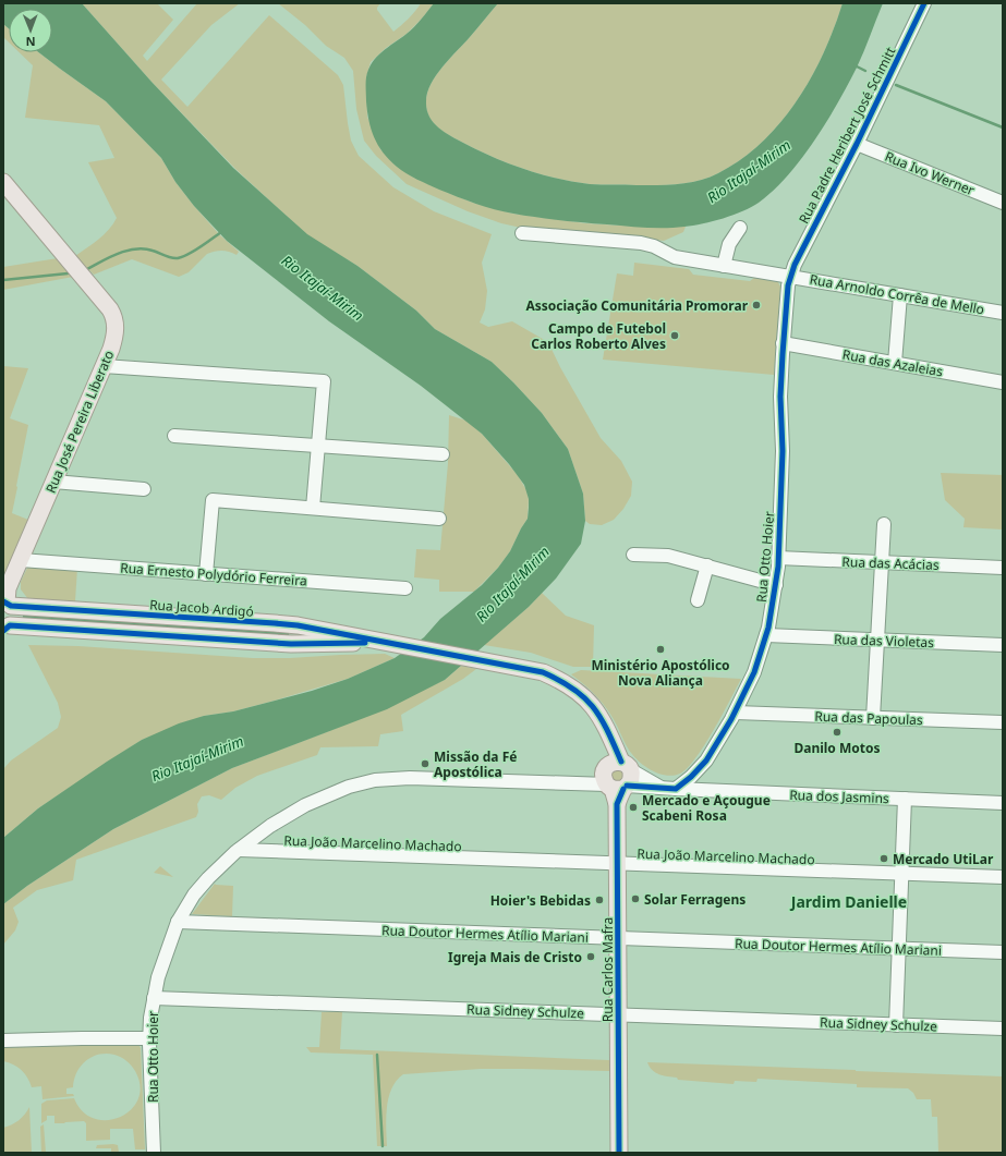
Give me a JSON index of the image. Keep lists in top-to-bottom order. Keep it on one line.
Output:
{"streets":{"main road":["Rua José Pereira Liberato","Rua Jacob Ardigó","Rua Carlos Mafra"],"street":["Rua Padre Heribert José Schmitt","Rua Ivo Werner","Rua Arnoldo Corrêa de Mello","Rua das Azaleias","Rua Otto Hoier","Rua das Acácias","Rua Ernesto Polydório Ferreira","Rua das Violetas","Rua das Papoulas","Rua dos Jasmins","Rua João Marcelino Machado","Rua Doutor Hermes Atílio Mariani","Rua Sidney Schulze"]},"crossings":[["Rua Padre Heribert José Schmitt","Rua Ivo Werner"],["Rua Padre Heribert José Schmitt","Rua Arnoldo Corrêa de Mello"],["Rua Padre Heribert José Schmitt","Rua Otto Hoier"],["Rua Arnoldo Corrêa de Mello","Rua Otto Hoier"],["Rua das Azaleias","Rua Otto Hoier"],["Rua José Pereira Liberato","Rua Ernesto Polydório Ferreira"],["Rua José Pereira Liberato","Rua Jacob Ardigó"],["Rua Otto Hoier","Rua das Acácias"],["Rua Otto Hoier","Rua Jacob Ardigó"],["Rua Otto Hoier","Rua das Violetas"],["Rua Otto Hoier","Rua das Papoulas"],["Rua Otto Hoier","Rua dos Jasmins"],["Rua Otto Hoier","Rua João Marcelino Machado"],["Rua Otto Hoier","Rua Doutor Hermes Atílio Mariani"],["Rua Otto Hoier","Rua Carlos Mafra"],["Rua Otto Hoier","Rua Sidney Schulze"],["Rua Jacob Ardigó","Rua Carlos Mafra"],["Rua João Marcelino Machado","Rua Carlos Mafra"],["Rua Doutor Hermes Atílio Mariani","Rua Carlos Mafra"],["Rua Carlos Mafra","Rua Sidney Schulze"]],"districts":["Jardim Danielle"],"water":["Rio Itajaí-Mirim"],"places":["Associação Comunitária Promorar","Campo de Futebol Carlos Roberto Alves","Ministério Apostólico Nova Aliança","Danilo Motos","Missão da Fé Apostólica","Mercado e Açougue Scabeni Rosa","Mercado UtiLar","Solar Ferragens","Hoier's Bebidas","Igreja Mais de Cristo"],"north":"bottom"}
